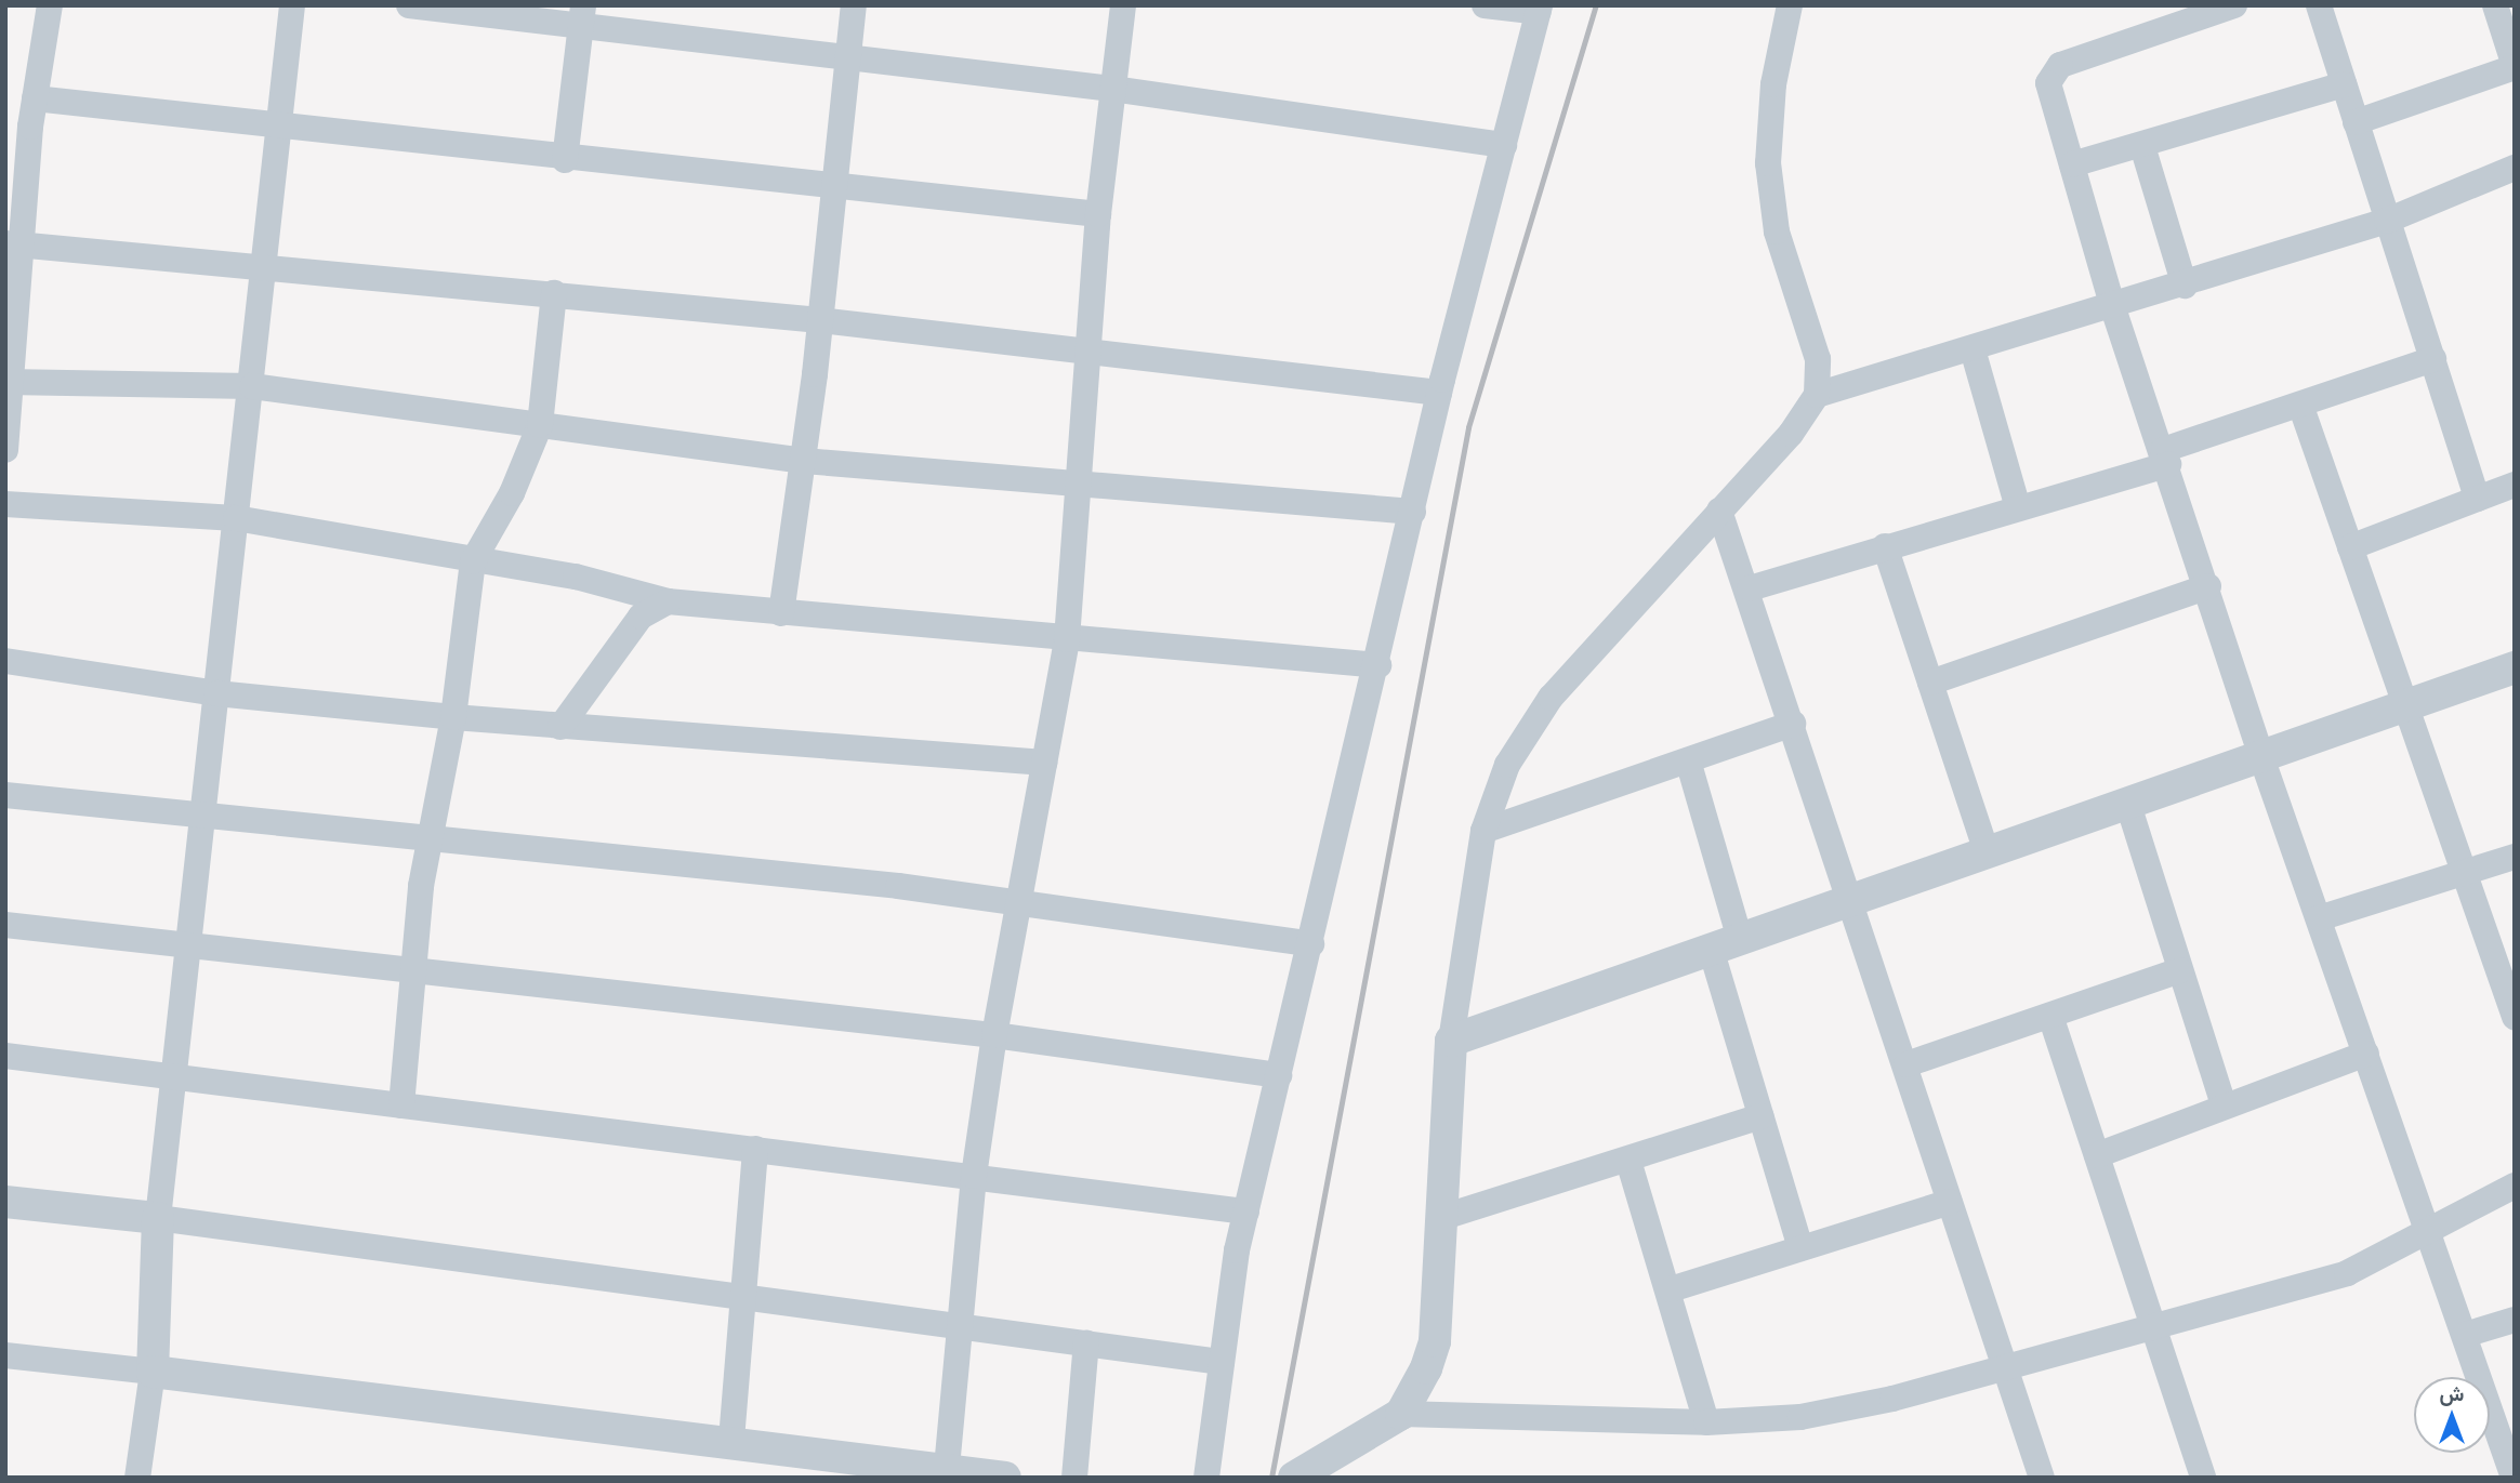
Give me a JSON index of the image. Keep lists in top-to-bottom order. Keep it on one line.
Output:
{"north":"top"}
